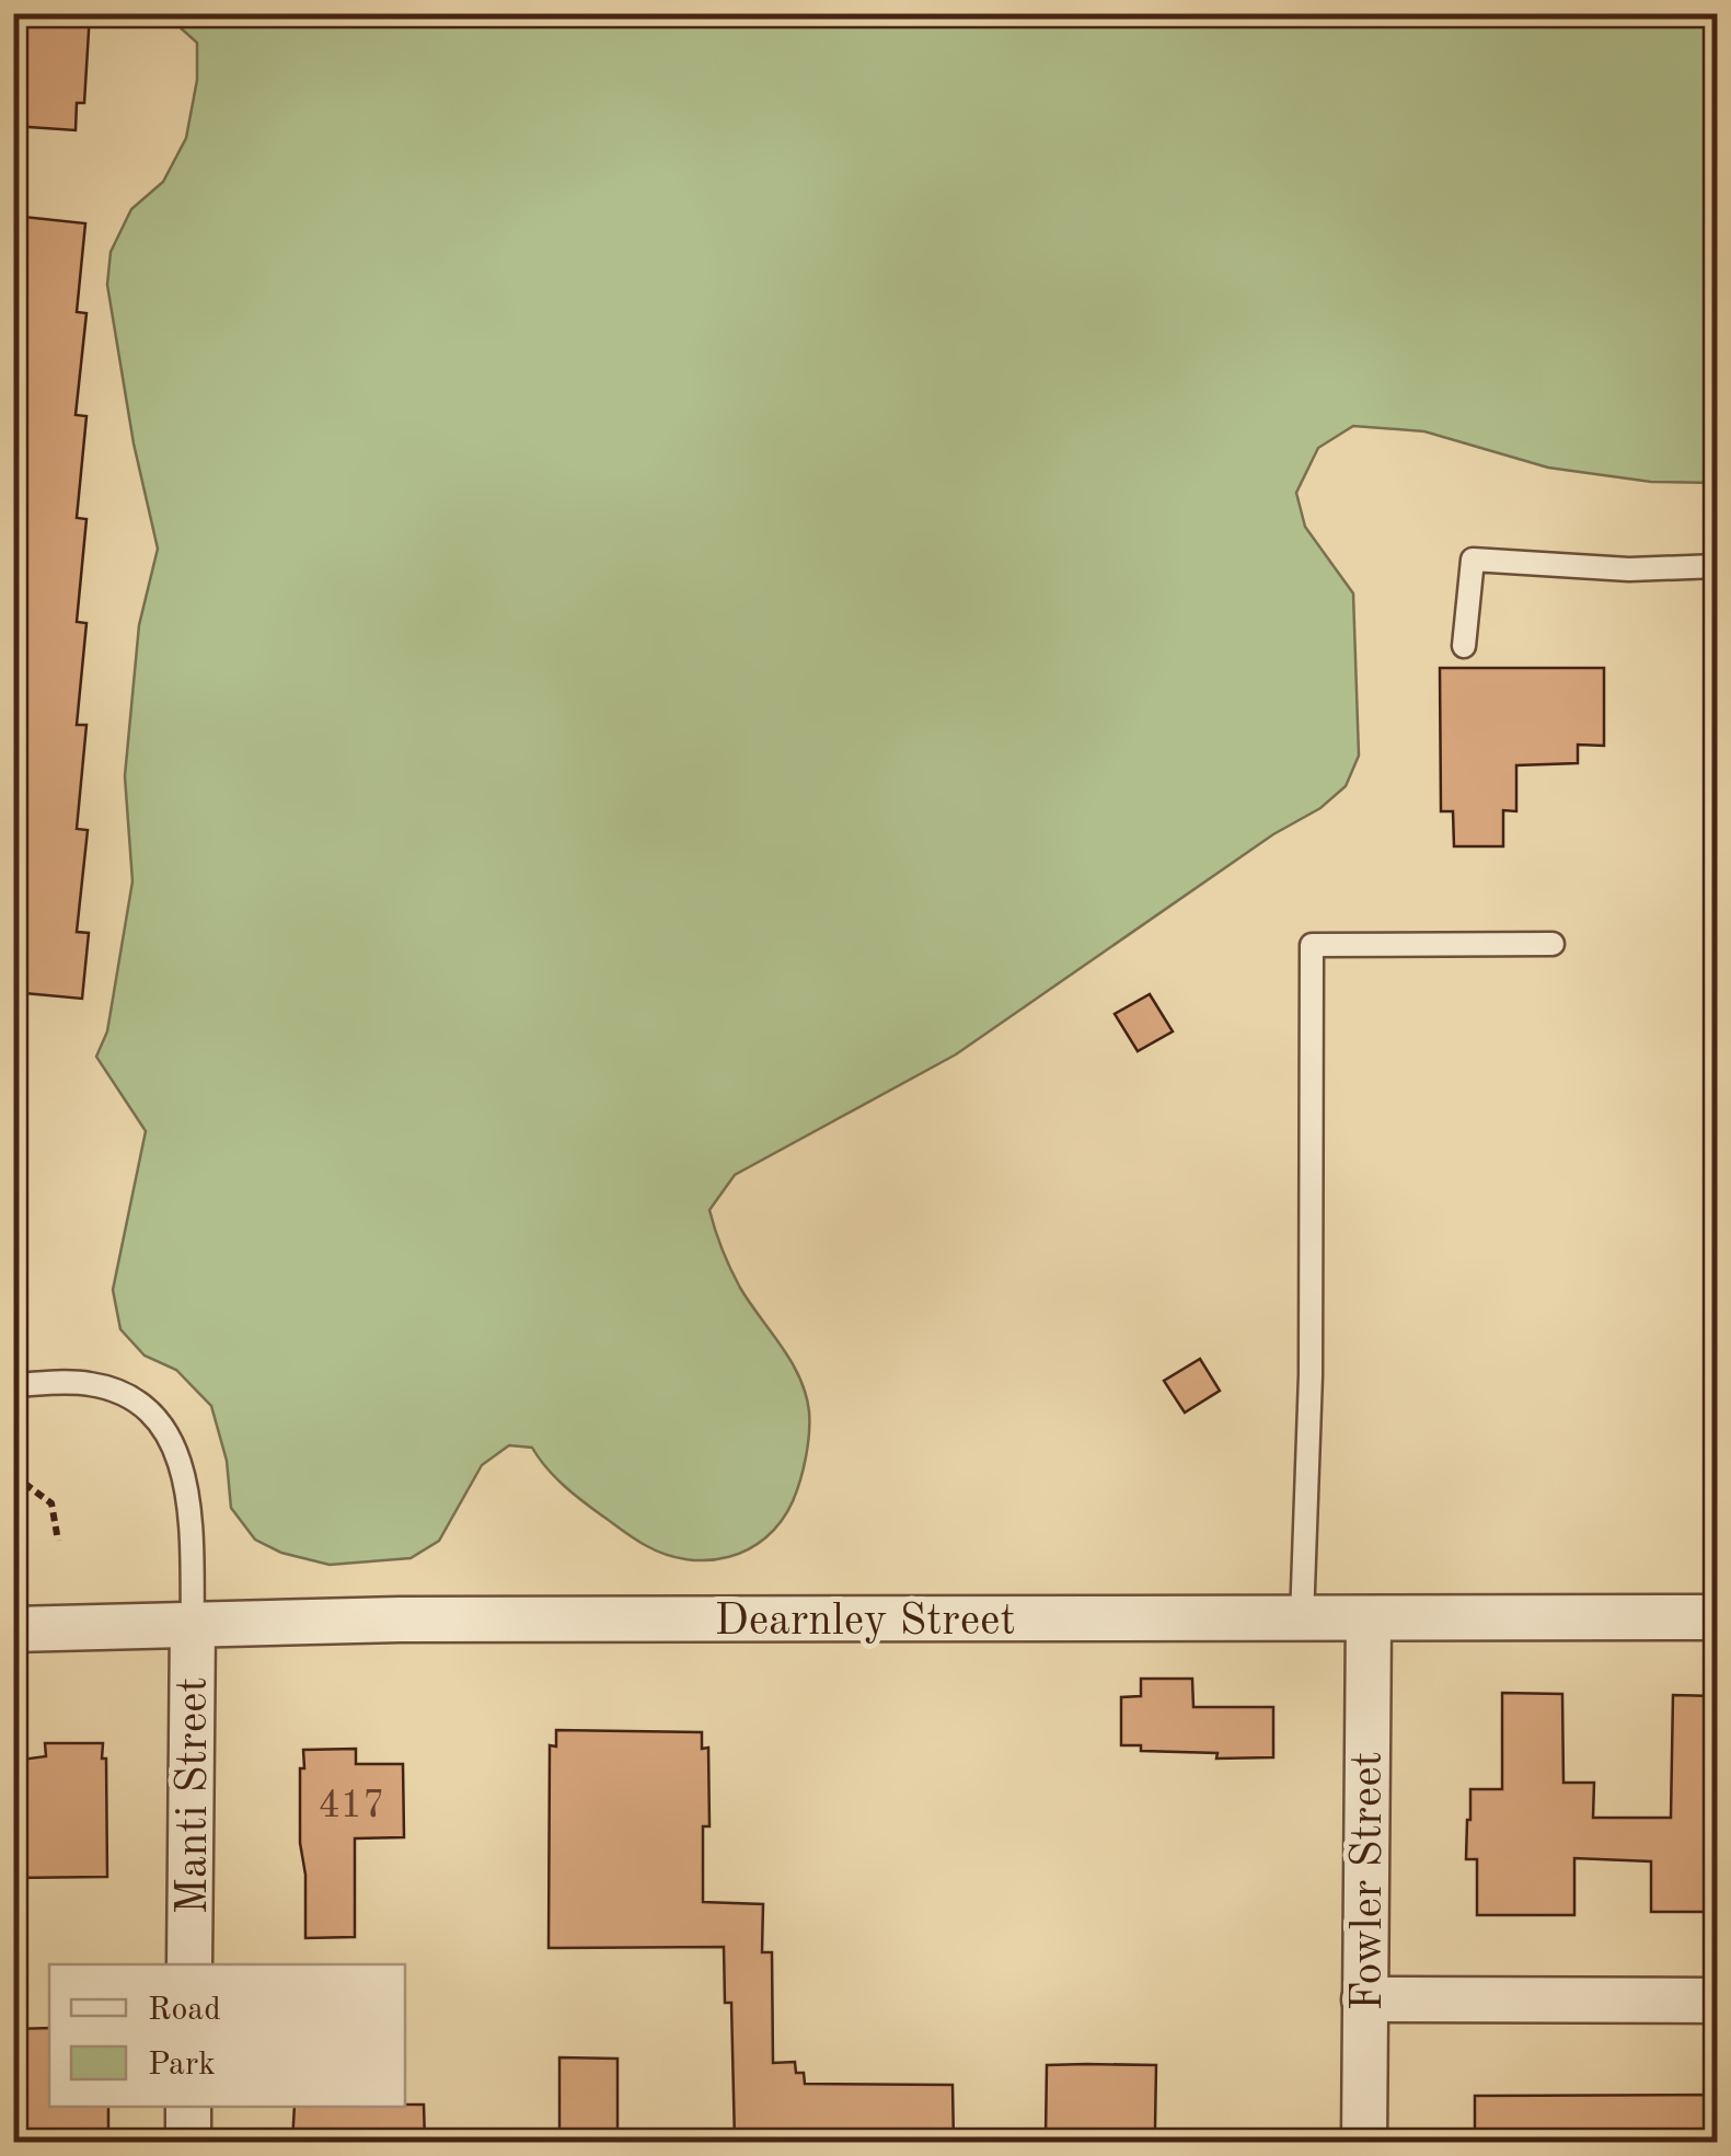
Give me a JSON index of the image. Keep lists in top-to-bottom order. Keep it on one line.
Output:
{"streets":{"street":["Dearnley Street","Manti Street","Fowler Street"]},"crossings":[["Dearnley Street","Manti Street"],["Dearnley Street","Fowler Street"]],"house_numbers":["417"],"legend":["Road","Park"]}
